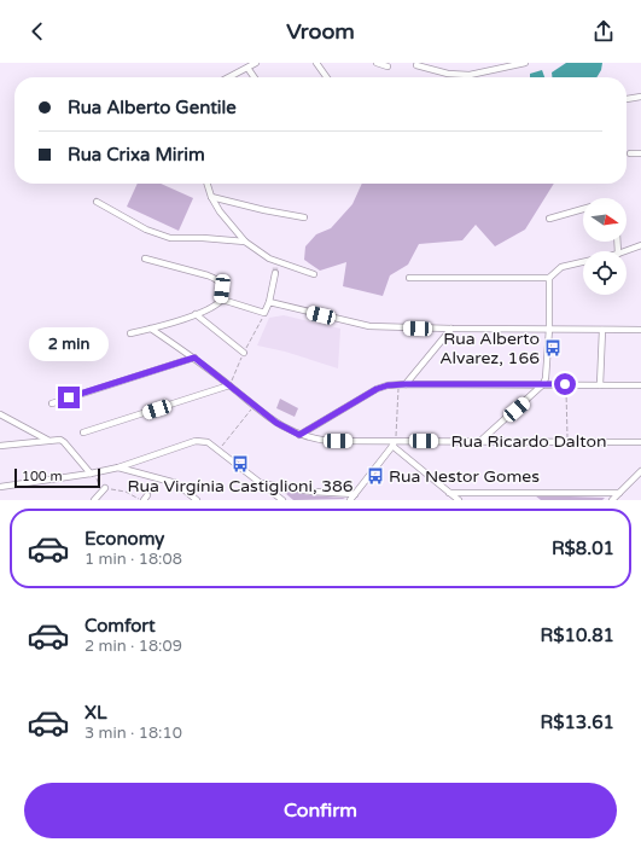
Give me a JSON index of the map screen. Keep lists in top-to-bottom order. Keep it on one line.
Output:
{"streets":{"street":["Rua Ricardo Dalton"]},"places":{"bus stop":["Rua Alberto Alvarez, 166","Rua Virgínia Castiglioni, 386","Rua Nestor Gomes"]},"scale_bar":"100 m","north":"right","page":{"header":"Vroom","banner":["Rua Alberto Gentile","Rua Crixa Mirim"],"bubble":"2 min","scale":"100 m","list":[{"name":"Economy","note":"1 min · 18:08","value":"R$8.01"},{"name":"Comfort","note":"2 min · 18:09","value":"R$10.81"},{"name":"XL","note":"3 min · 18:10","value":"R$13.61"}],"buttons":"Confirm"}}
